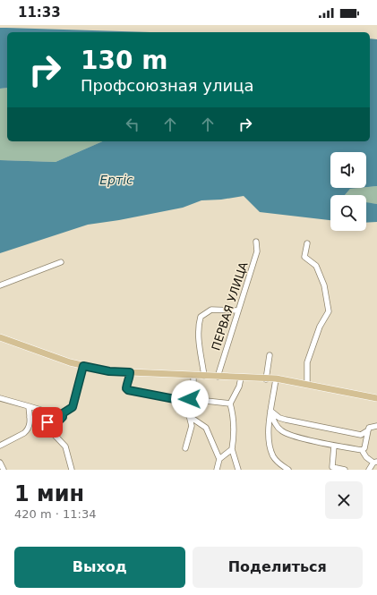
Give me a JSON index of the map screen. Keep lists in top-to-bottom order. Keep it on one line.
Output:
{"streets":{"street":["ПЕРВАЯ УЛИЦА"]},"water":["Ертіс"],"page":{"status":"11:33","turn":["130 m","Профсоюзная улица"],"heading":["1 мин","420 m · 11:34"],"buttons":["Выход","Поделиться"]}}
